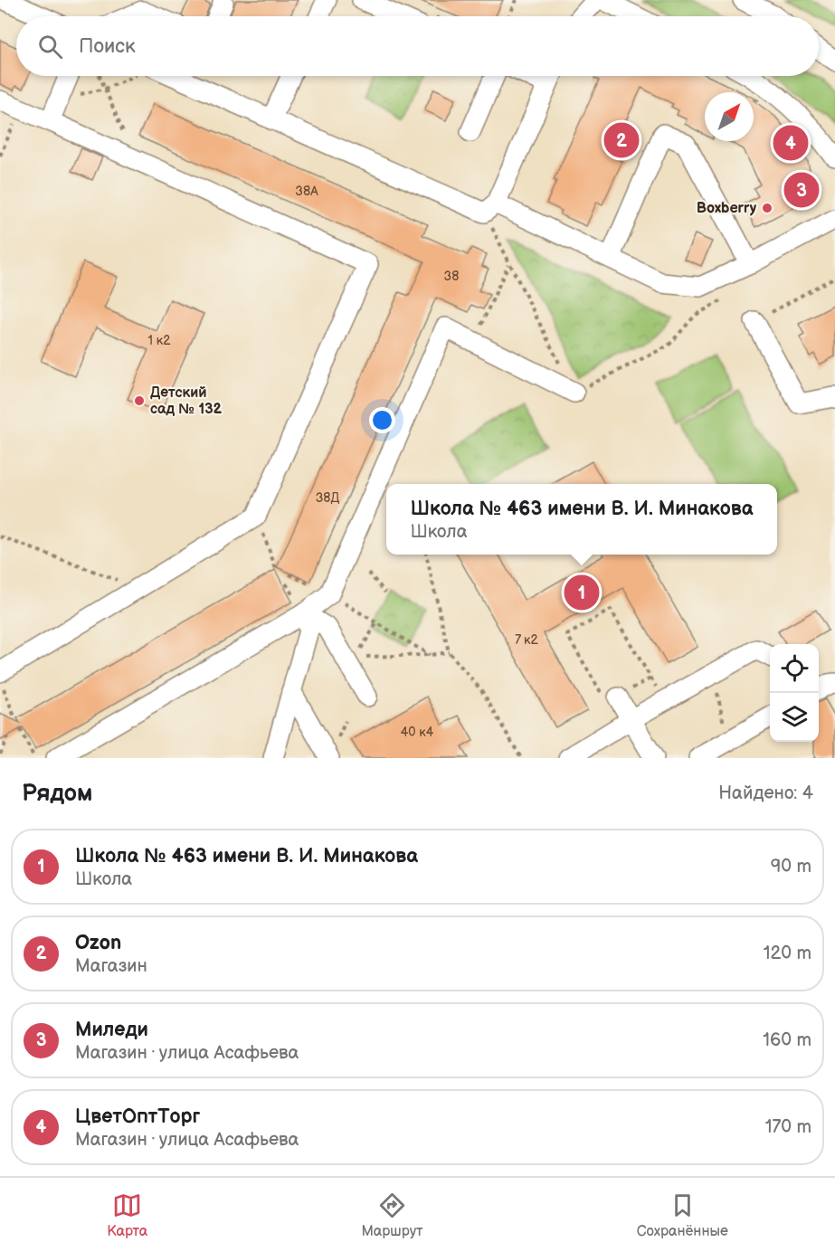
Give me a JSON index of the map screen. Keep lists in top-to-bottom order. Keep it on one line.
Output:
{"places":["Boxberry","Детский сад № 132"],"house_numbers":["38А","38","1 к2","38Д","7 к2","40 к4"],"north":"top right","page":{"search":"Поиск","pins":["2","4","3","1"],"popup":["Школа № 463 имени В. И. Минакова","Школа"],"heading":["Рядом","Найдено: 4"],"list":[{"mark":"1","name":"Школа № 463 имени В. И. Минакова","note":"Школа","value":"90 m"},{"mark":"2","name":"Ozon","note":"Магазин","value":"120 m"},{"mark":"3","name":"Миледи","note":"Магазин · улица Асафьева","value":"160 m"},{"mark":"4","name":"ЦветОптТорг","note":"Магазин · улица Асафьева","value":"170 m"}],"nav":["Карта","Маршрут","Сохранённые"]}}
